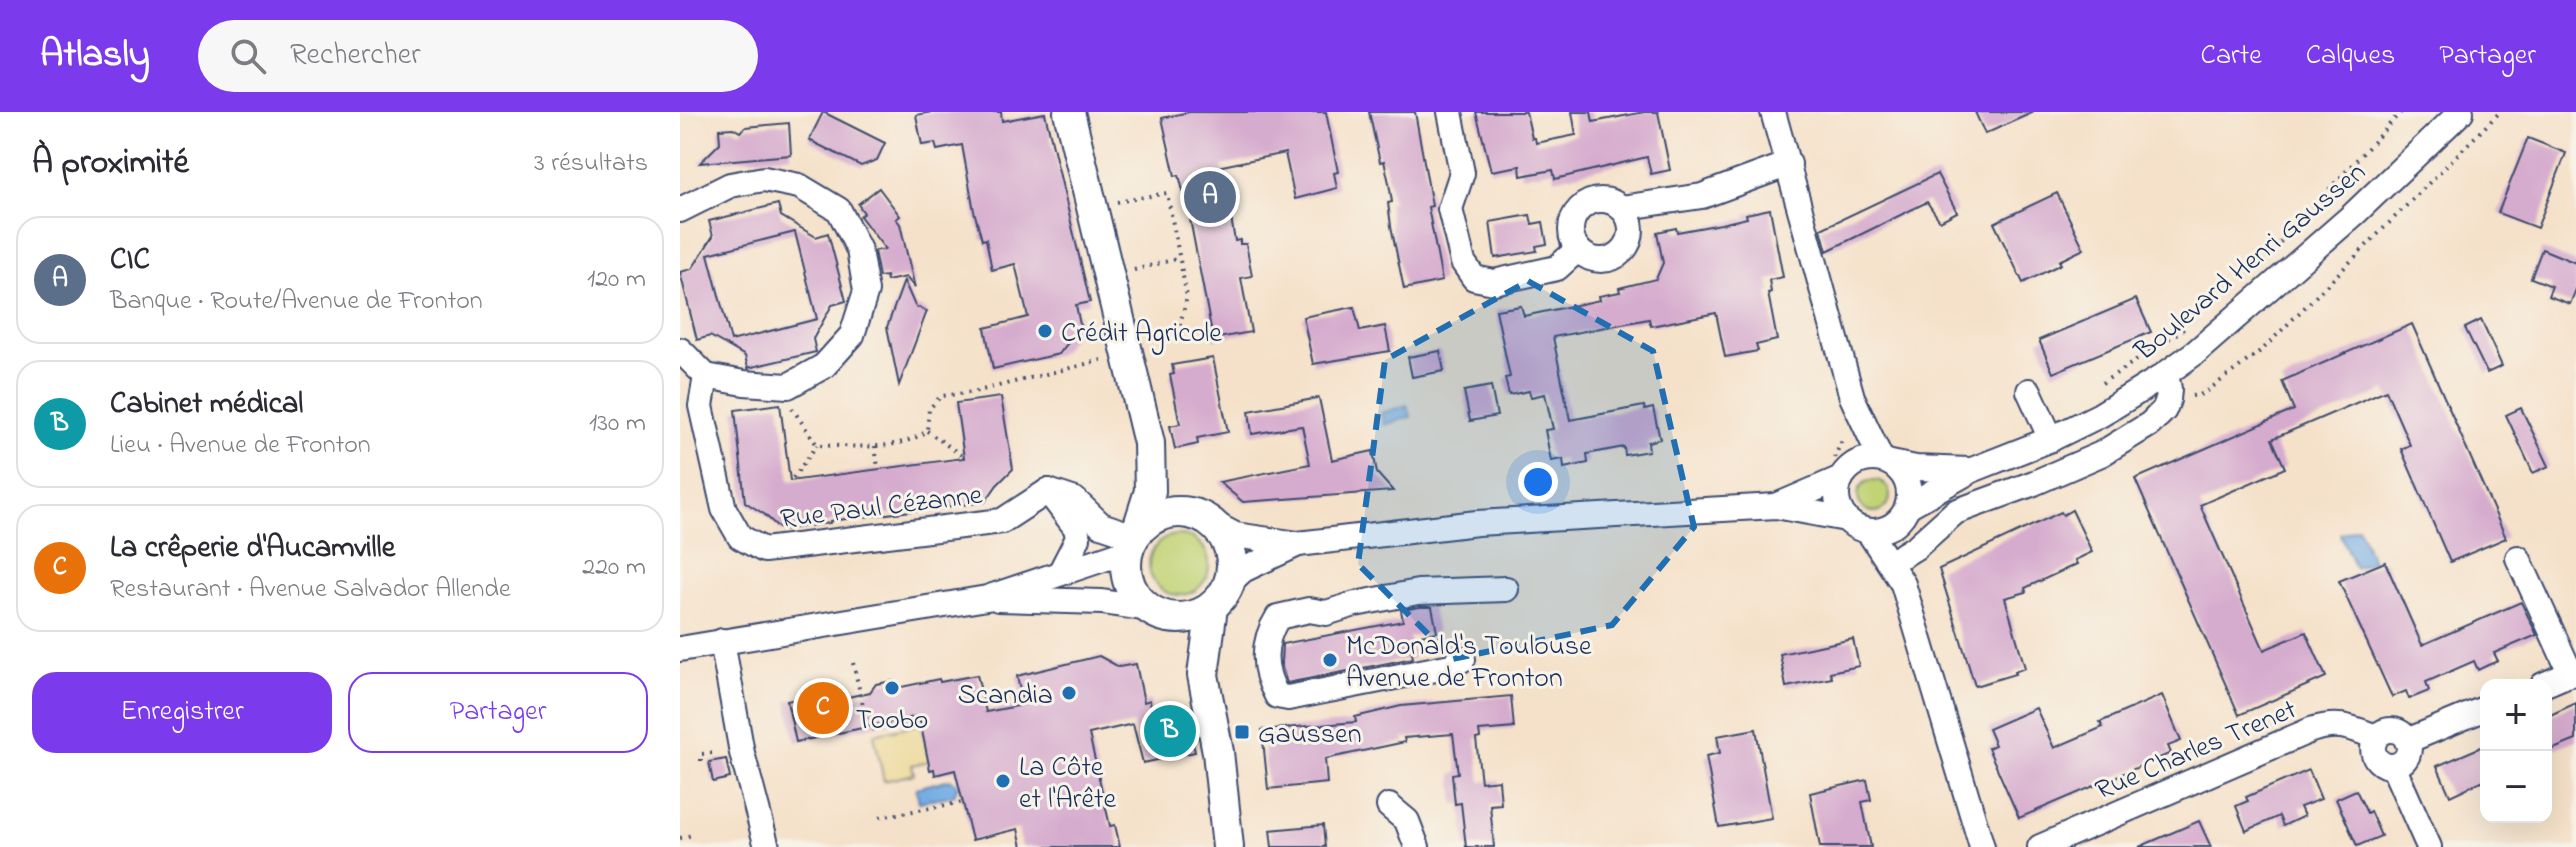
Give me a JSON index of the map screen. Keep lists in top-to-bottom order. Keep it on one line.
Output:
{"streets":{"street":["Boulevard Henri Gaussen","Rue Paul Cézanne","Rue Charles Trenet"]},"places":{"other":["Crédit Agricole","McDonald's Toulouse Avenue de Fronton","Toobo","Scandia","La Côte et l'Arête"],"transit":["Gaussen"]},"page":{"header":"Atlasly","search":"Rechercher","nav":["Carte","Calques","Partager"],"heading":["À proximité","3 résultats"],"pins":["A","C","B"],"list":[{"mark":"A","name":"CIC","note":"Banque · Route/Avenue de Fronton","value":"120 m"},{"mark":"B","name":"Cabinet médical","note":"Lieu · Avenue de Fronton","value":"130 m"},{"mark":"C","name":"La crêperie d'Aucamville","note":"Restaurant · Avenue Salvador Allende","value":"220 m"}],"buttons":["Enregistrer","Partager"],"map_buttons":["+","−"]}}
